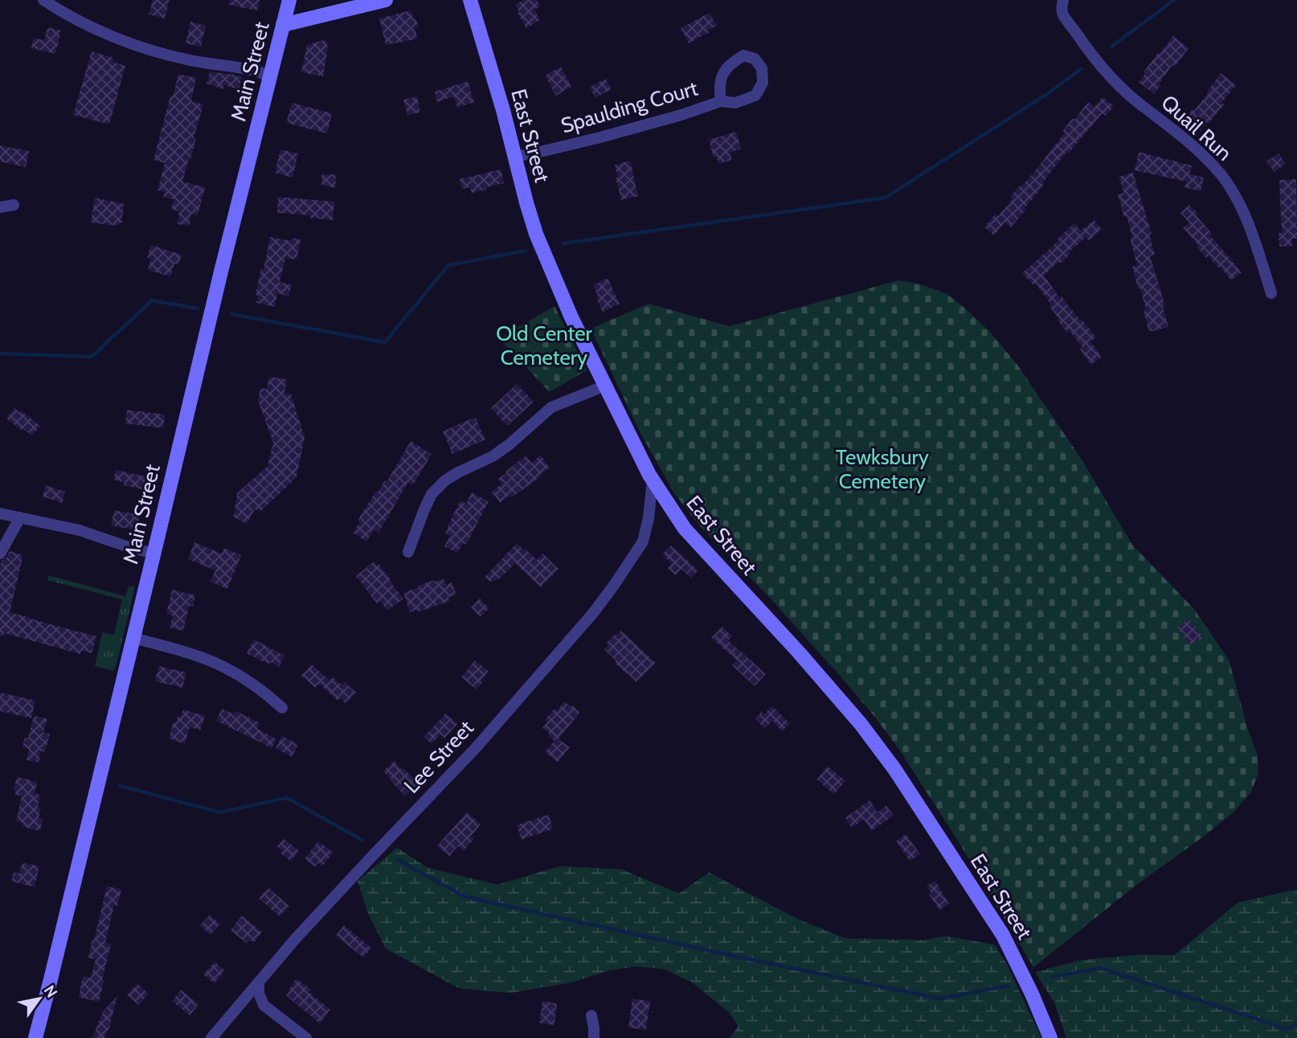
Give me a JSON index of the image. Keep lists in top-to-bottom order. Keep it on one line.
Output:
{"streets":{"main road":["Main Street","East Street"],"street":["Spaulding Court","Quail Run","Lee Street"]},"crossings":[["Spaulding Court","East Street"],["East Street","Lee Street"]],"parks":["Old Center Cemetery","Tewksbury Cemetery"],"north":"top right"}
